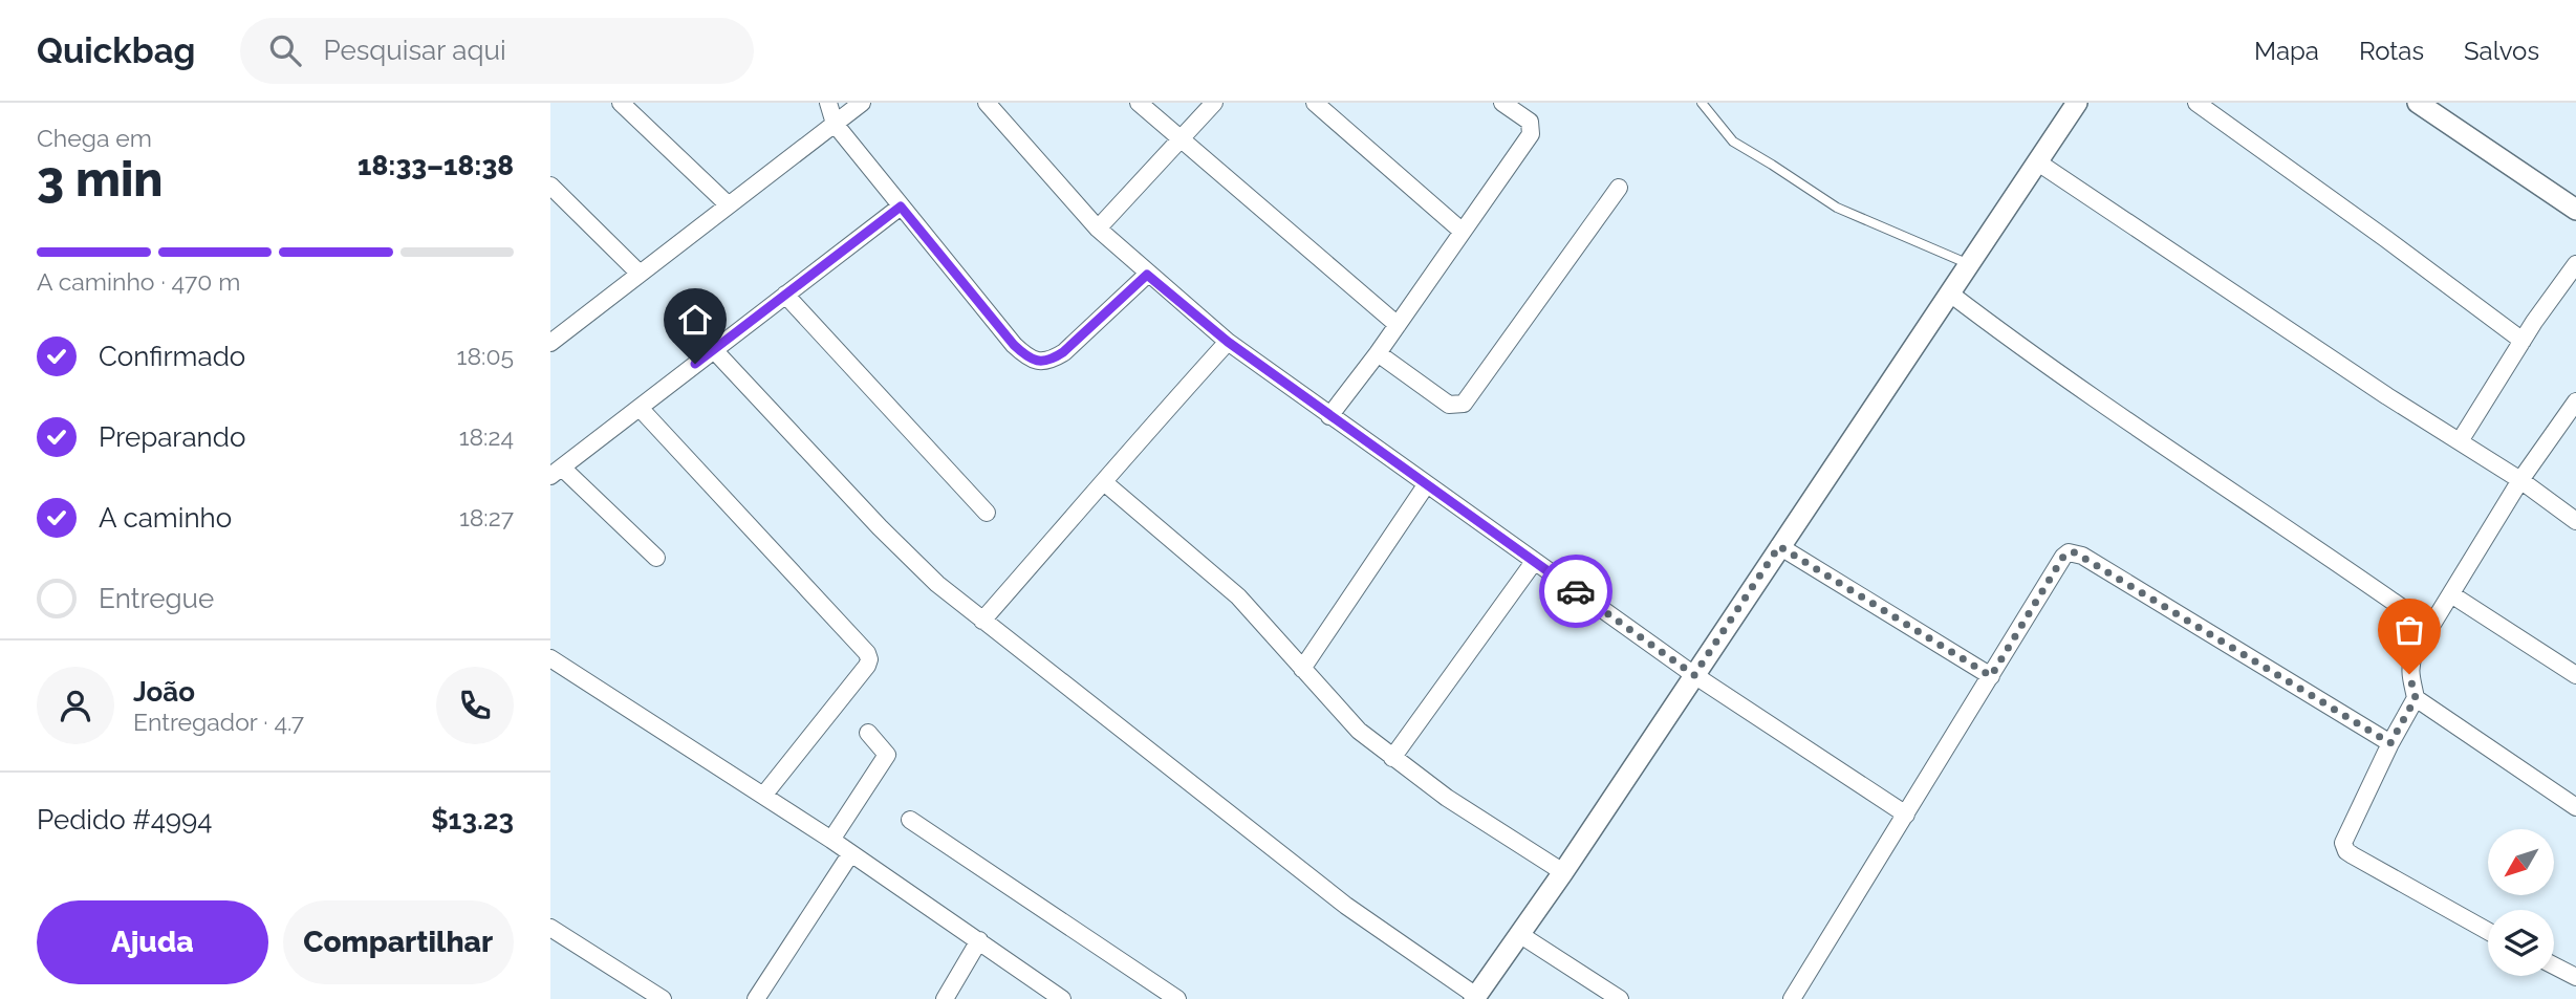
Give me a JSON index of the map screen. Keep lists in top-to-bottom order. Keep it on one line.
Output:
{"north":"bottom left","page":{"header":"Quickbag","search":"Pesquisar aqui","nav":["Mapa","Rotas","Salvos"],"heading":["3 min","Chega em","18:33–18:38"],"panel":["João","Entregador · 4.7","Pedido #4994","$13.23"],"bar":"A caminho · 470 m","list":[["Confirmado","18:05"],["Preparando","18:24"],["A caminho","18:27"],"Entregue"],"buttons":["Ajuda","Compartilhar"]}}
